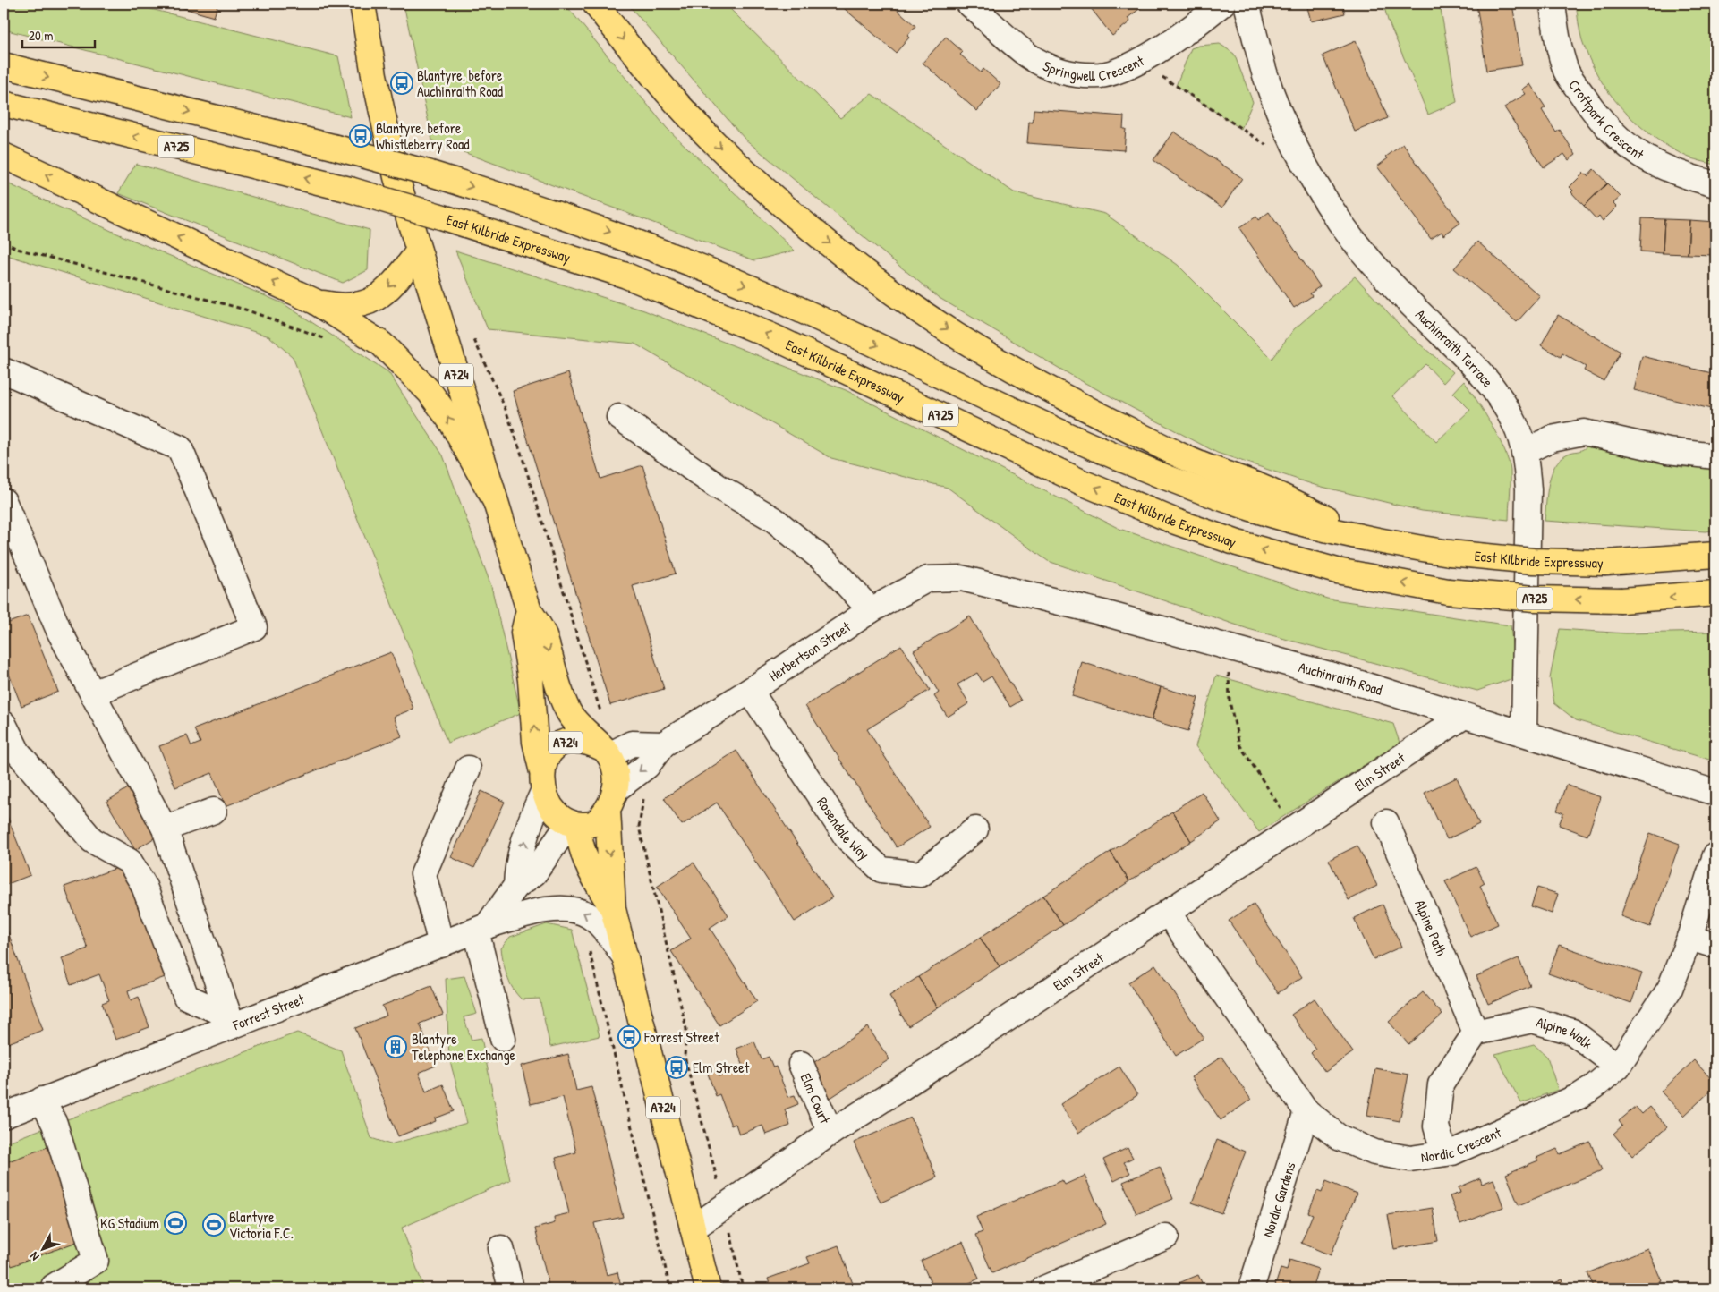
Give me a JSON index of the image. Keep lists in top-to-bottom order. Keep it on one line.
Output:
{"streets":{"main road":["A725","East Kilbride Expressway","A724"],"street":["Springwell Crescent","Croftpark Crescent","Auchinraith Terrace","Herbertson Street","Auchinraith Road","Elm Street","Rosendale Way","Alpine Path","Forrest Street","Alpine Walk","Elm Court","Nordic Crescent","Nordic Gardens"]},"crossings":[["A725","East Kilbride Expressway"],["Auchinraith Terrace","Auchinraith Road"],["A724","Herbertson Street"],["A724","Elm Street"],["Herbertson Street","Auchinraith Road"],["Herbertson Street","Rosendale Way"],["Auchinraith Road","Elm Street"],["Elm Street","Elm Court"],["Elm Street","Nordic Crescent"],["Alpine Path","Alpine Walk"],["Alpine Walk","Nordic Crescent"],["Nordic Crescent","Nordic Gardens"]],"places":{"bus stop":["Blantyre, before Auchinraith Road","Blantyre, before Whistleberry Road","Forrest Street","Elm Street"],"building":["Blantyre Telephone Exchange"],"sports":["KG Stadium","Blantyre Victoria F.C."]},"scale_bar":"20 m","north":"bottom left"}
